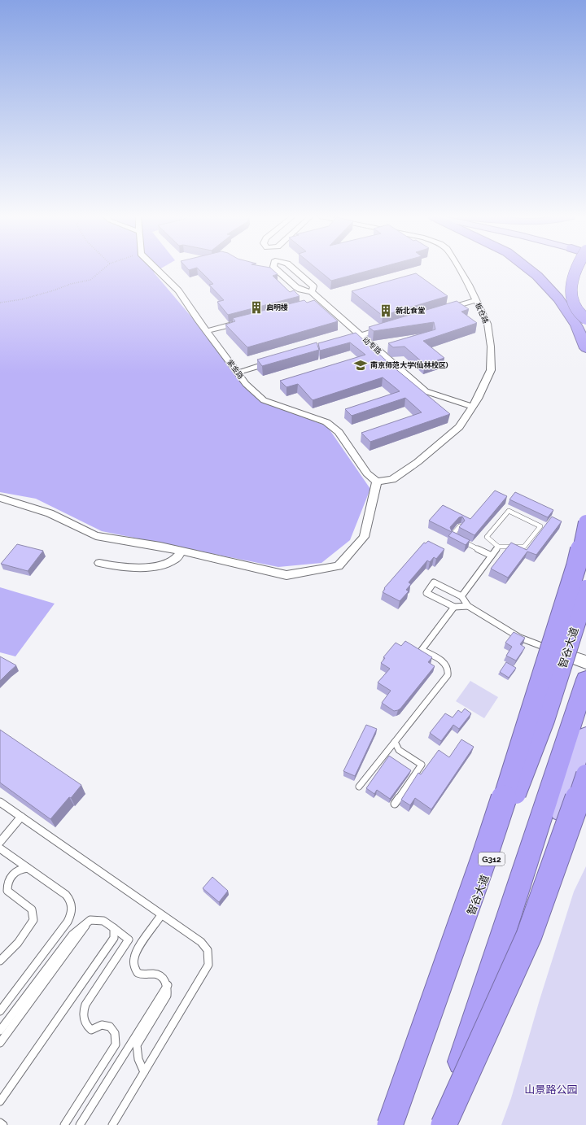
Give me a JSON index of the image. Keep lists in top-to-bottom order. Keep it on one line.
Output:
{"streets":{"highway":["智谷大道","G312"],"street":["板仓路","动专路","紫金路"]},"crossings":[["板仓路","动专路"],["板仓路","紫金路"]],"parks":["山景路公园"],"places":{"building":["启明楼","新北食堂"],"school or university":["南京师范大学(仙林校区)"]}}
